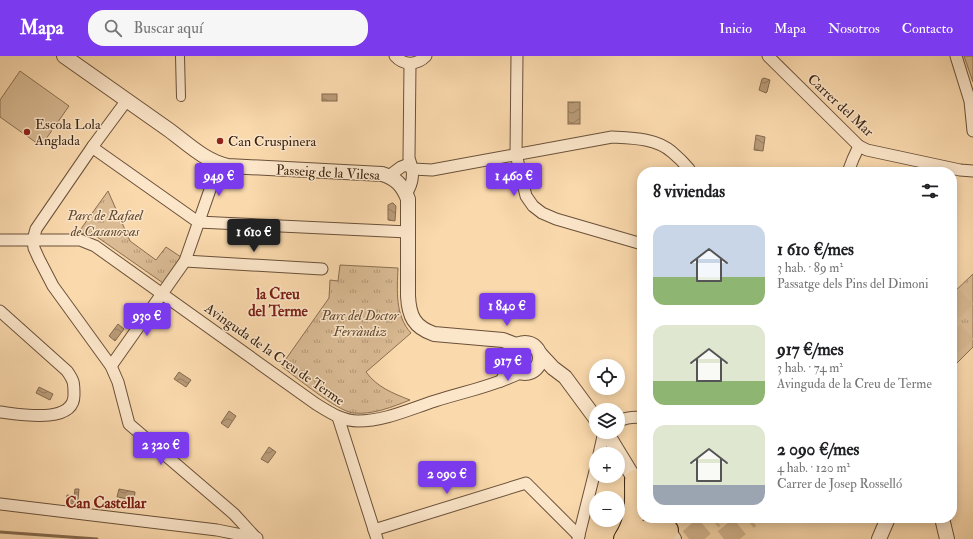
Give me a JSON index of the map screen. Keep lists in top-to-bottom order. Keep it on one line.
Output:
{"streets":{"street":["Carrer del Mar","Passeig de la Vilesa","Avinguda de la Creu de Terme"]},"crossings":[["Passeig de la Vilesa","Avinguda de la Creu de Terme"]],"districts":["la Creu del Terme","Can Castellar"],"parks":["Parc de Rafael de Casanovas","Parc del Doctor Ferràndiz"],"places":["Escola Lola Anglada","Can Cruspinera"],"page":{"header":"Mapa","search":"Buscar aquí","nav":["Inicio","Mapa","Nosotros","Contacto"],"price":["949 €","1 460 €","1 610 €","1 840 €","930 €","917 €","2 320 €","2 090 €"],"heading":"8 viviendas","list":[{"name":"1 610 €/mes","note":"3 hab. · 89 m² · Passatge dels Pins del Dimoni"},{"name":"917 €/mes","note":"3 hab. · 74 m² · Avinguda de la Creu de Terme"},{"name":"2 090 €/mes","note":"4 hab. · 120 m² · Carrer de Josep Rosselló"}],"map_buttons":["+","−"]}}
